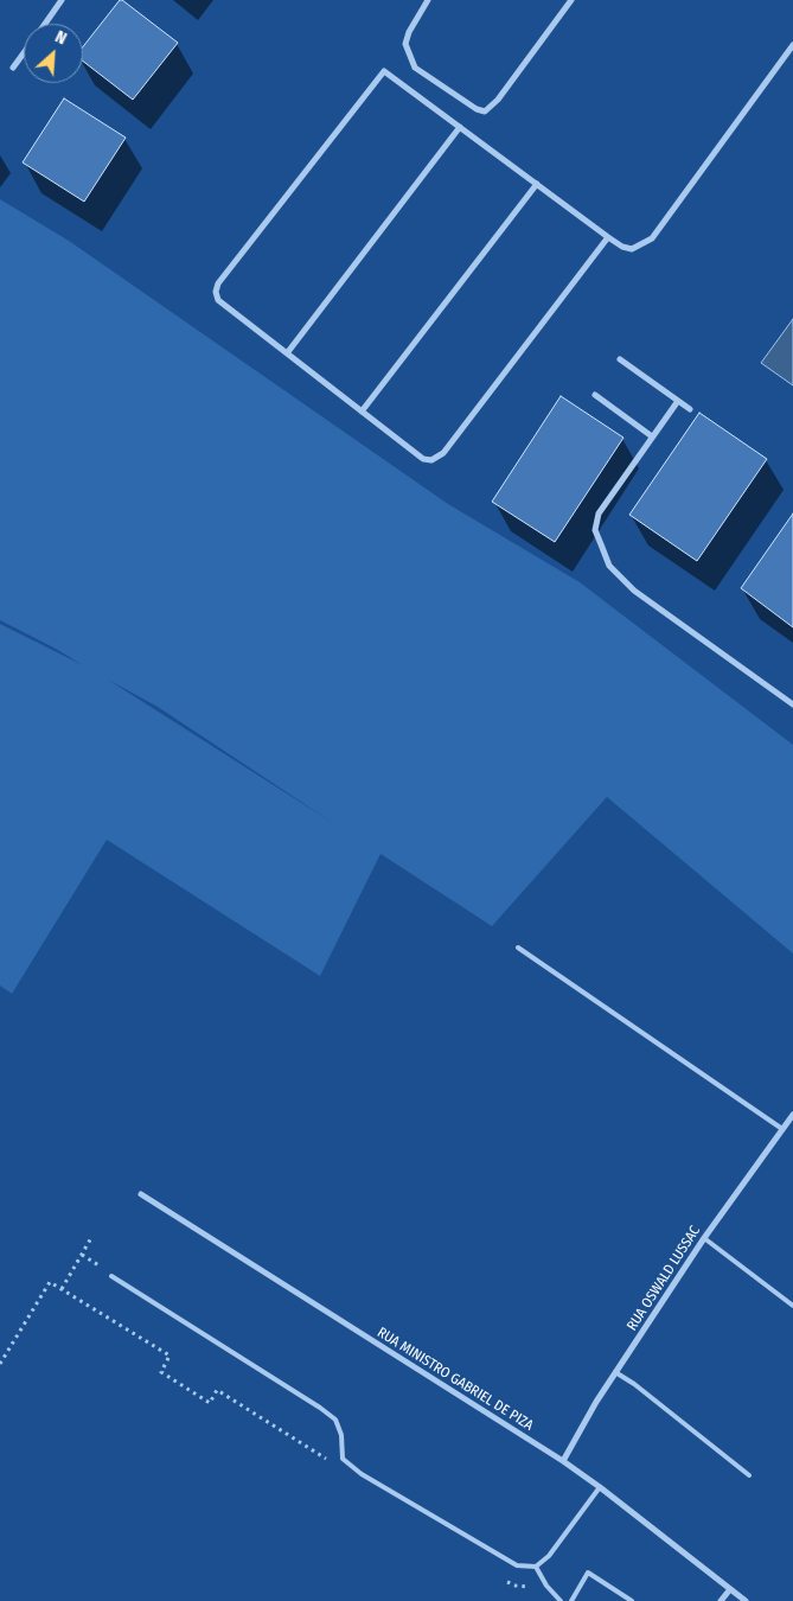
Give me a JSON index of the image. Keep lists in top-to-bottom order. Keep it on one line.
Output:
{"streets":{"street":["RUA OSWALD LUSSAC","RUA MINISTRO GABRIEL DE PIZA"]},"crossings":[["RUA OSWALD LUSSAC","RUA MINISTRO GABRIEL DE PIZA"]],"north":"top right"}
